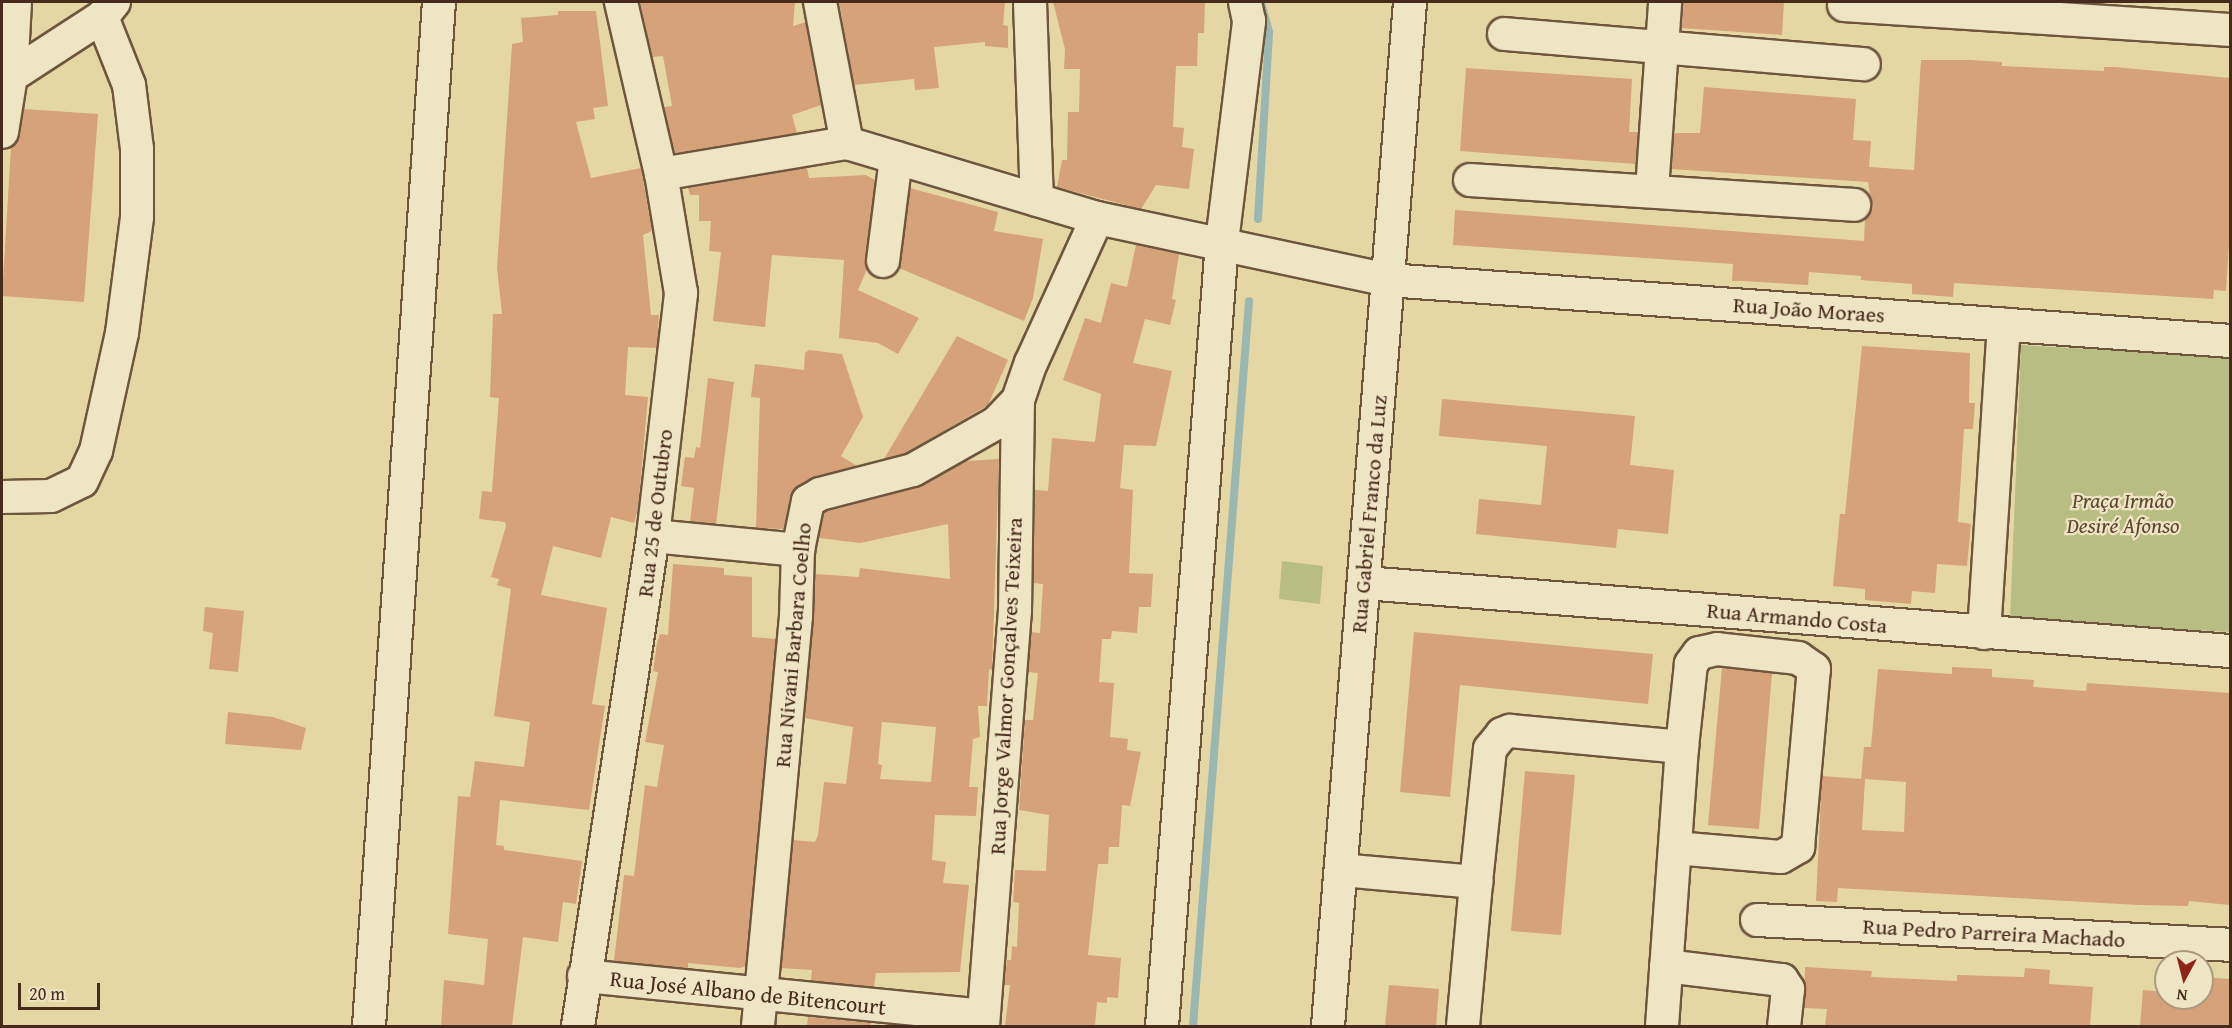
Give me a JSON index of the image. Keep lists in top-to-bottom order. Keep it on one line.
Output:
{"streets":{"street":["Rua João Moraes","Rua 25 de Outubro","Rua Gabriel Franco da Luz","Rua Armando Costa","Rua Nivani Barbara Coelho","Rua Jorge Valmor Gonçalves Teixeira","Rua Pedro Parreira Machado","Rua José Albano de Bitencourt"]},"crossings":[["Rua João Moraes","Rua Gabriel Franco da Luz"],["Rua João Moraes","Rua Jorge Valmor Gonçalves Teixeira"],["Rua 25 de Outubro","Rua José Albano de Bitencourt"],["Rua Gabriel Franco da Luz","Rua Armando Costa"],["Rua Nivani Barbara Coelho","Rua Jorge Valmor Gonçalves Teixeira"],["Rua Nivani Barbara Coelho","Rua José Albano de Bitencourt"],["Rua Jorge Valmor Gonçalves Teixeira","Rua José Albano de Bitencourt"]],"parks":["Praça Irmão Desiré Afonso"],"scale_bar":"20 m","north":"bottom"}
